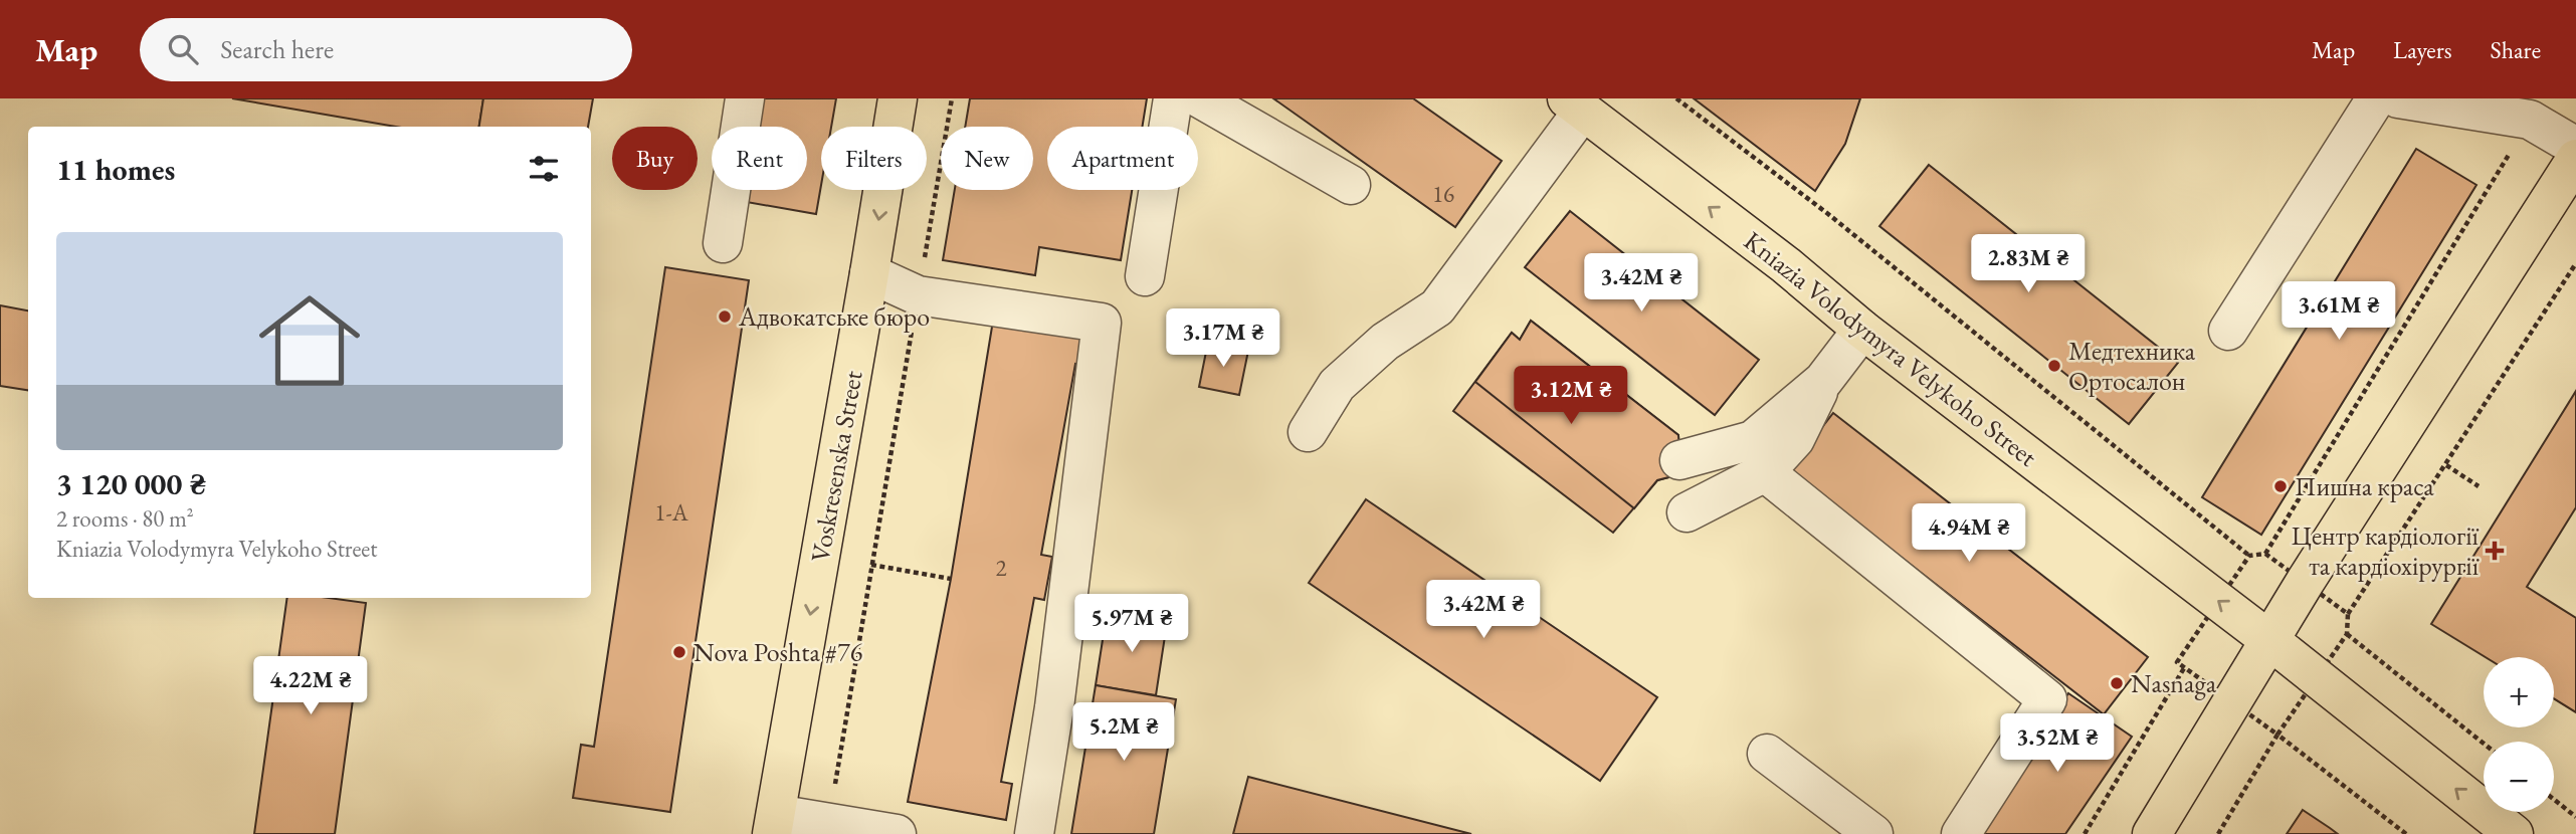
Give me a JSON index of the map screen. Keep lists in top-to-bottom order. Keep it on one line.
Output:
{"streets":{"main road":["Kniazia Volodymyra Velykoho Street","Voskresenska Street"]},"one_way":["Kniazia Volodymyra Velykoho Street","Voskresenska Street"],"places":{"other":["Адвокатське бюро","Медтехника Ортосалон","Пишна краса","Nova Poshta #76","Nasnaga"],"health":["Центр кардіології та кардіохірургії"]},"house_numbers":["16","1-А","2"],"page":{"header":"Map","search":"Search here","nav":["Map","Layers","Share"],"chip":["Buy","Rent","Filters","New","Apartment"],"heading":"11 homes","list":[{"name":"3 120 000 ₴","note":"2 rooms · 80 m² · Kniazia Volodymyra Velykoho Street"}],"price":["2.83M ₴","3.42M ₴","3.61M ₴","3.17M ₴","3.12M ₴","4.94M ₴","3.42M ₴","5.97M ₴","4.22M ₴","5.2M ₴","3.52M ₴"],"map_buttons":["+","−"]}}
